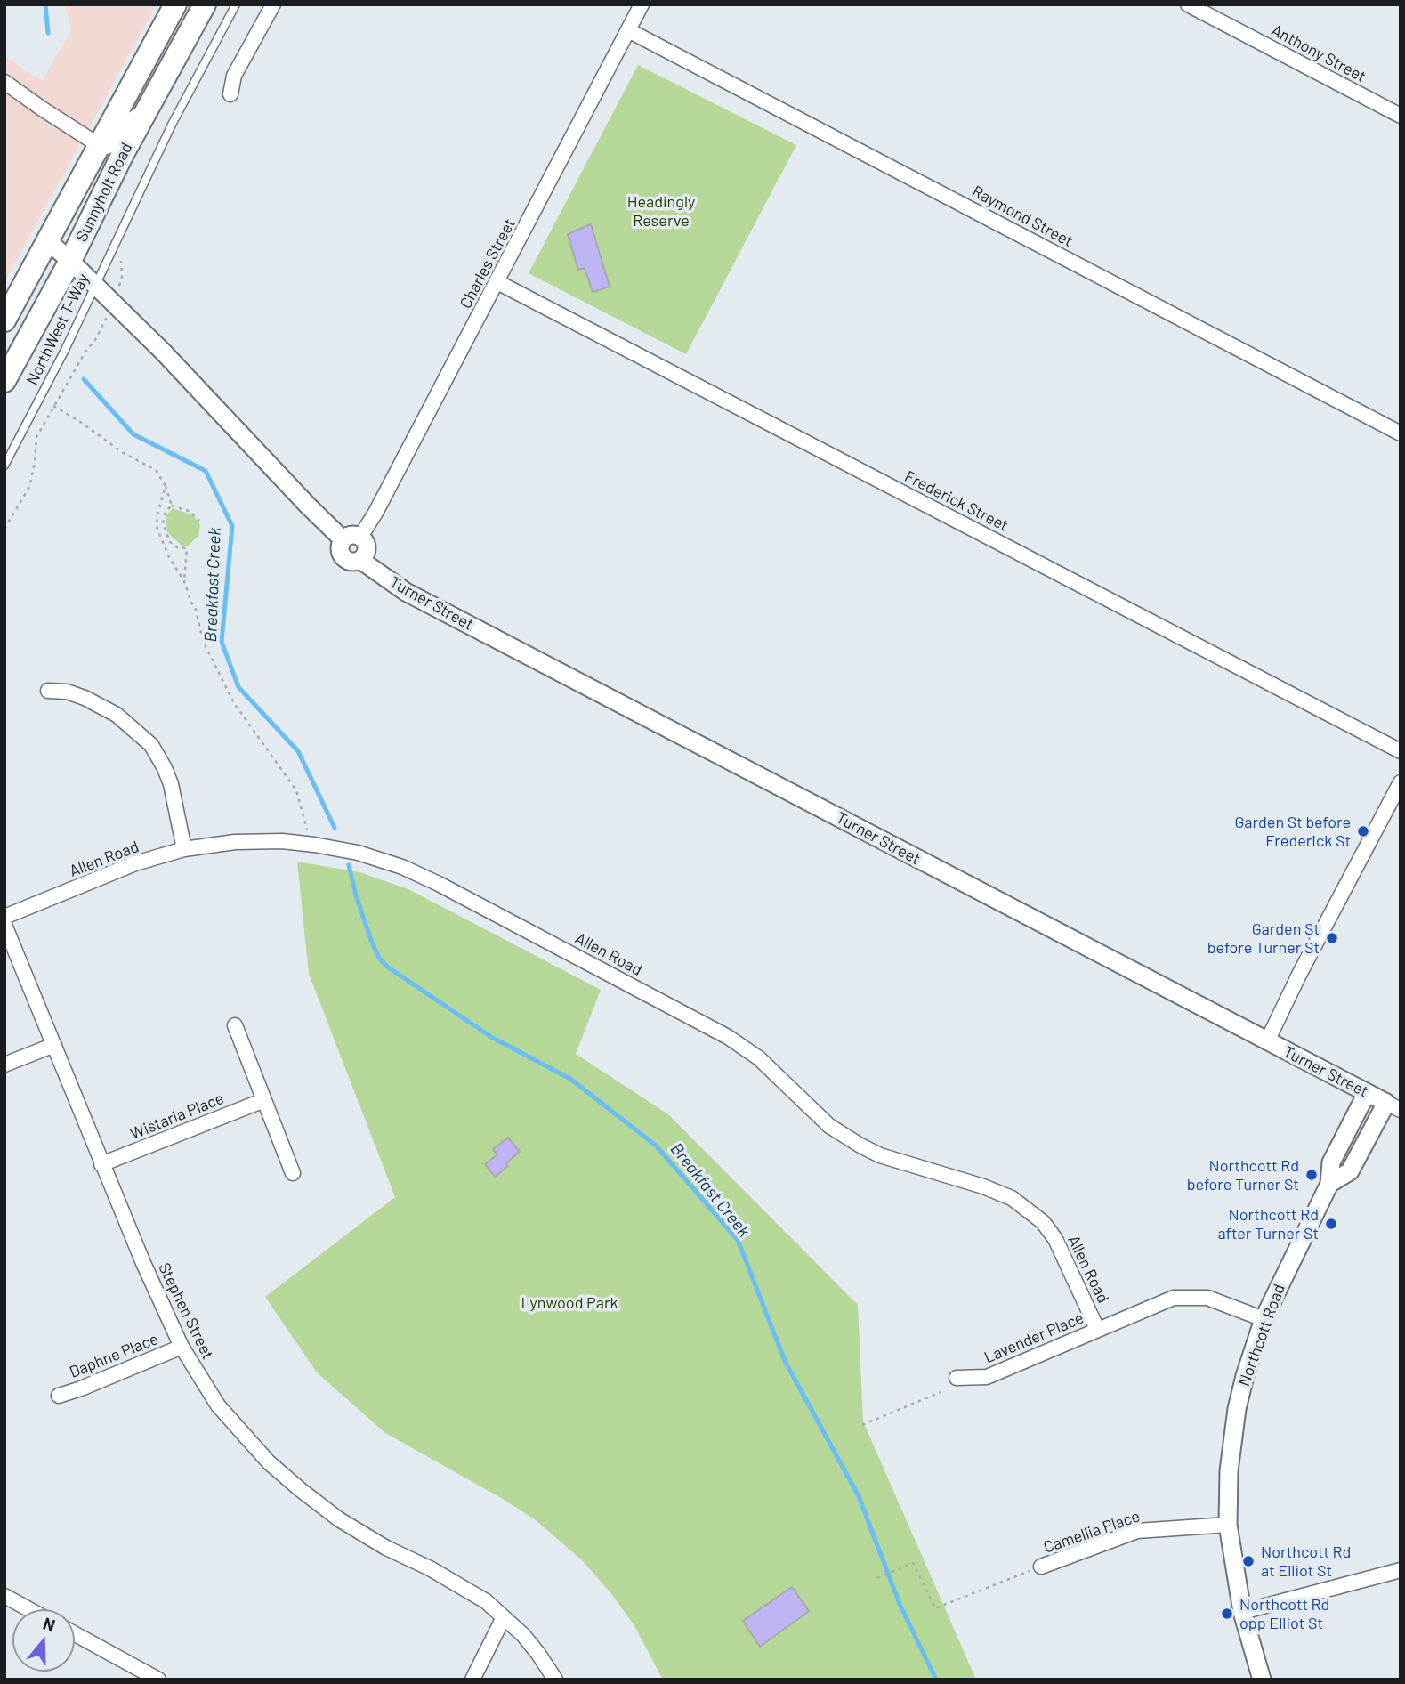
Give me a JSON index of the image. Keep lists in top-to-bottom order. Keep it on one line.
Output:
{"streets":{"main road":["Sunnyholt Road"],"street":["Anthony Street","Raymond Street","Charles Street","Frederick Street","Turner Street","Allen Road","Wistaria Place","Stephen Street","Northcott Road","Lavender Place","Daphne Place","Camellia Place"],"lane":["NorthWest T-Way"]},"crossings":[["Raymond Street","Charles Street"],["Charles Street","Frederick Street"],["Charles Street","Turner Street"],["Turner Street","Northcott Road"],["Allen Road","Lavender Place"],["Wistaria Place","Stephen Street"],["Stephen Street","Daphne Place"],["Northcott Road","Lavender Place"],["Northcott Road","Camellia Place"]],"water":["Breakfast Creek"],"parks":["Headingly Reserve","Lynwood Park"],"places":["Garden St before Frederick St","Garden St before Turner St","Northcott Rd before Turner St","Northcott Rd after Turner St","Northcott Rd at Elliot St","Northcott Rd opp Elliot St"],"north":"top"}
